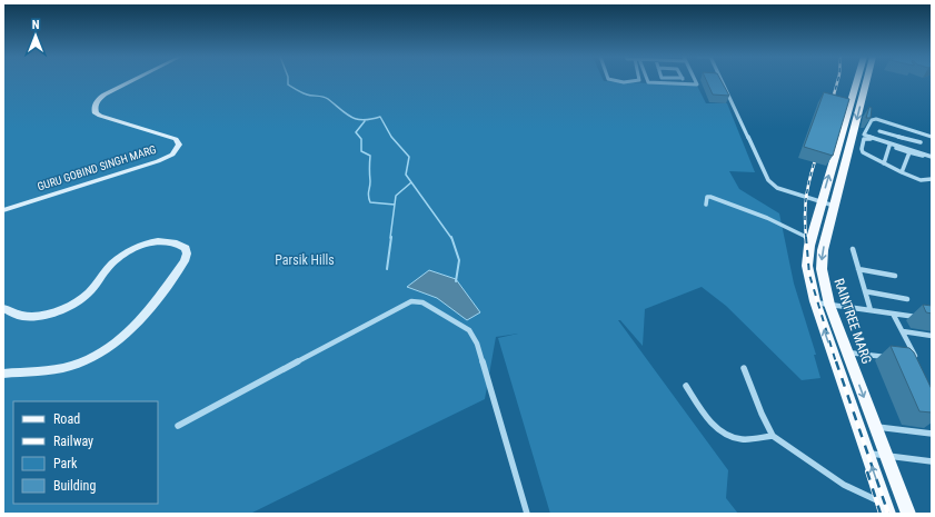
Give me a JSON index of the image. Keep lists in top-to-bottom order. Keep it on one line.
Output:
{"streets":{"main road":["RAINTREE MARG"],"street":["GURU GOBIND SINGH MARG"]},"parks":["Parsik Hills"],"legend":["Road","Railway","Park","Building"],"north":"top"}
